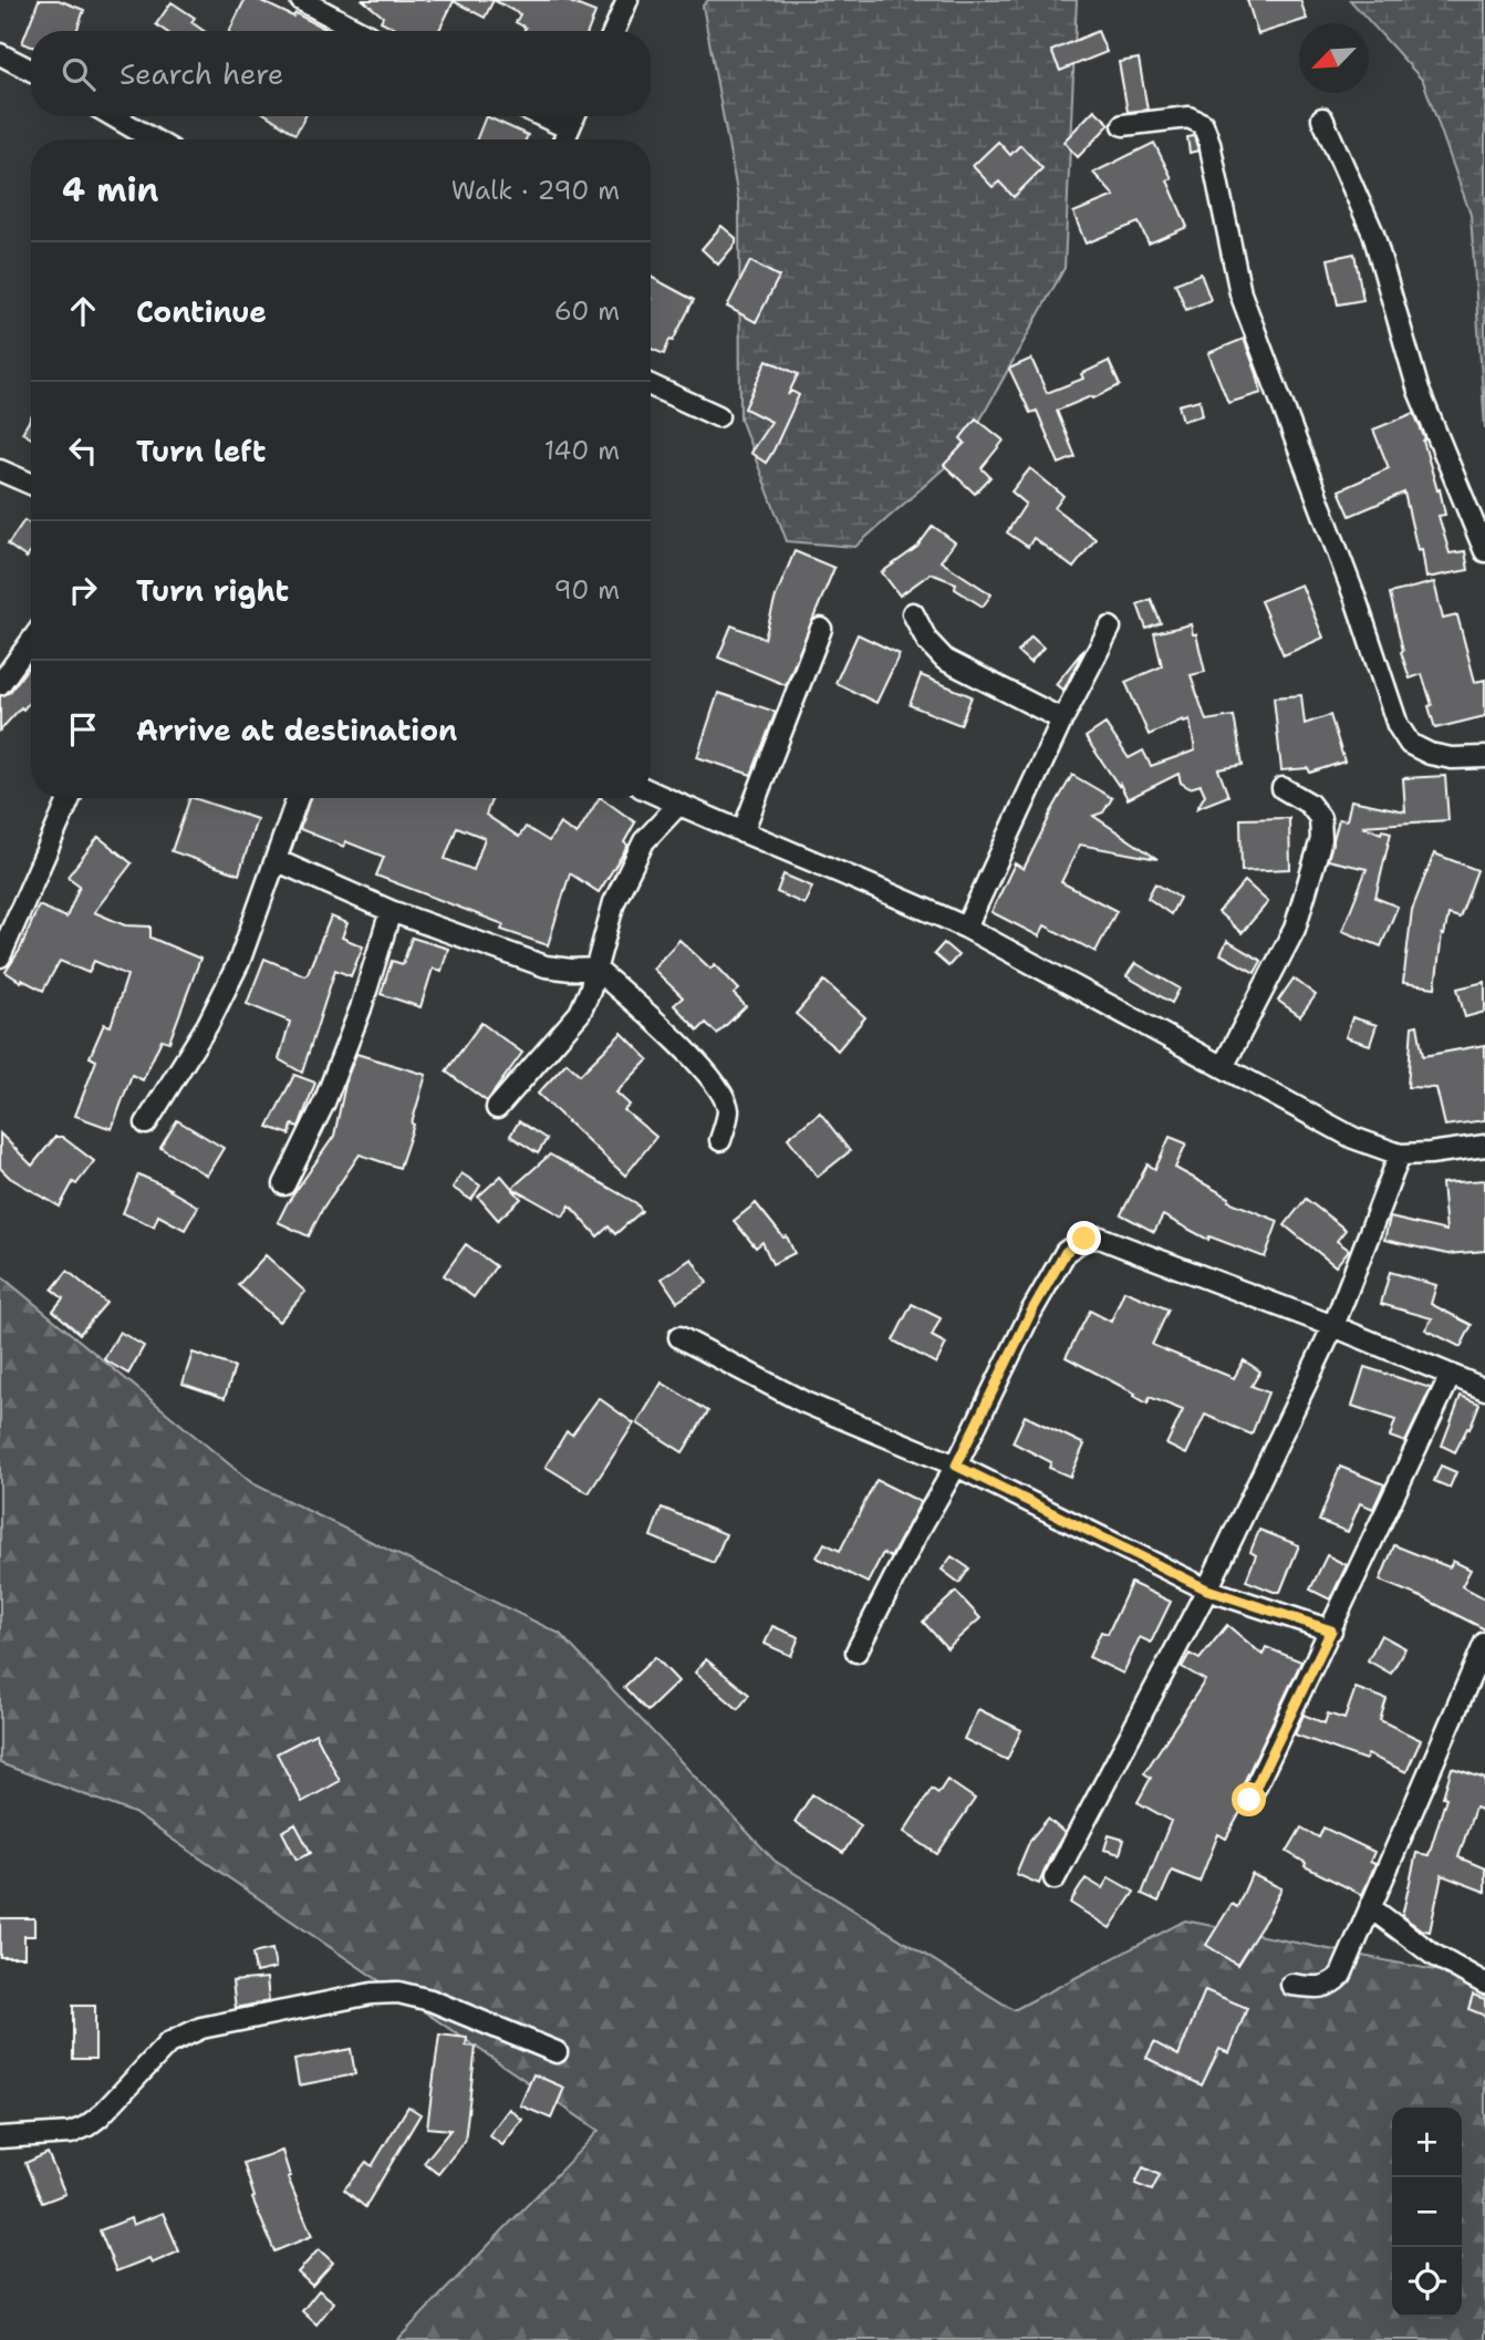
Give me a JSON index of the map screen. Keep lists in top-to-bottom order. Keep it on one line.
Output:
{"north":"bottom left","page":{"search":"Search here","heading":["4 min","Walk · 290 m"],"list":[["Continue","60 m"],["Turn left","140 m"],["Turn right","90 m"],"Arrive at destination"],"map_buttons":["+","−"]}}
